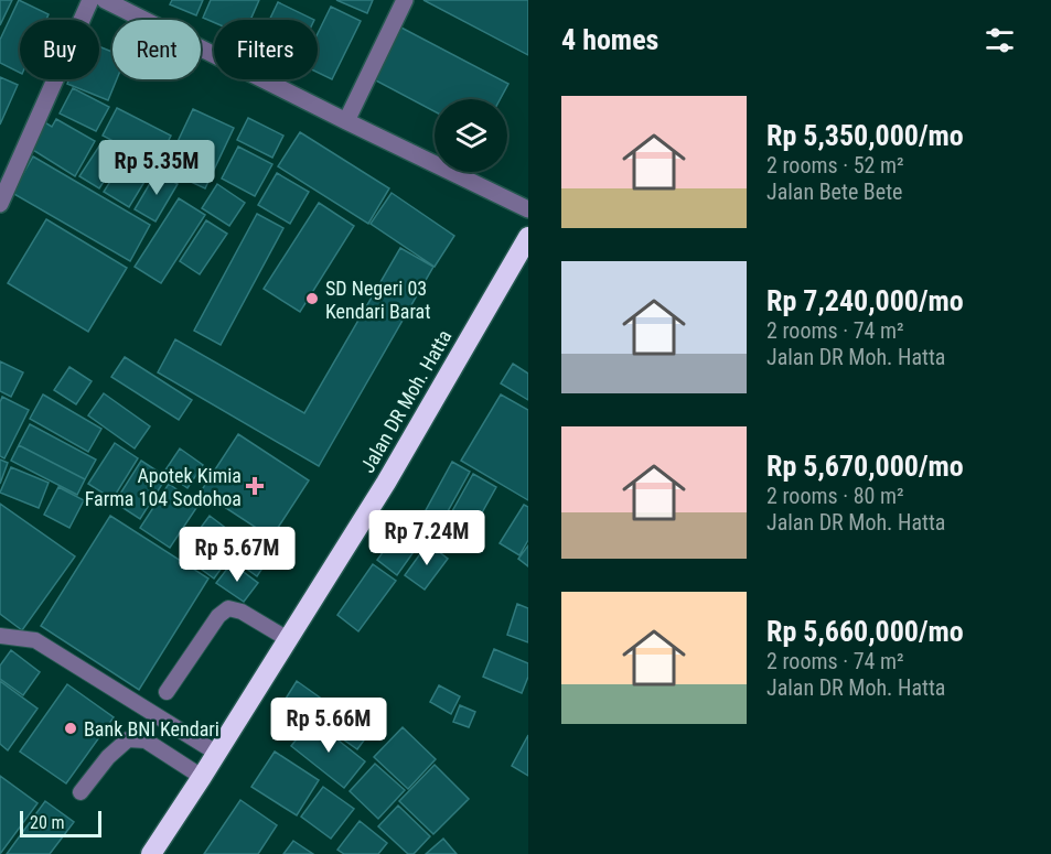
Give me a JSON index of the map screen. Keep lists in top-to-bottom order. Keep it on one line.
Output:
{"streets":{"highway":["Jalan DR Moh. Hatta"]},"places":{"other":["SD Negeri 03 Kendari Barat","Bank BNI Kendari"],"health":["Apotek Kimia Farma 104 Sodohoa"]},"scale_bar":"20 m","page":{"heading":"4 homes","chip":["Buy","Rent","Filters"],"list":[{"name":"Rp 5,350,000/mo","note":"2 rooms · 52 m² · Jalan Bete Bete"},{"name":"Rp 7,240,000/mo","note":"2 rooms · 74 m² · Jalan DR Moh. Hatta"},{"name":"Rp 5,670,000/mo","note":"2 rooms · 80 m² · Jalan DR Moh. Hatta"},{"name":"Rp 5,660,000/mo","note":"2 rooms · 74 m² · Jalan DR Moh. Hatta"}],"price":["Rp 5.35M","Rp 7.24M","Rp 5.67M","Rp 5.66M"],"scale":"20 m"}}
